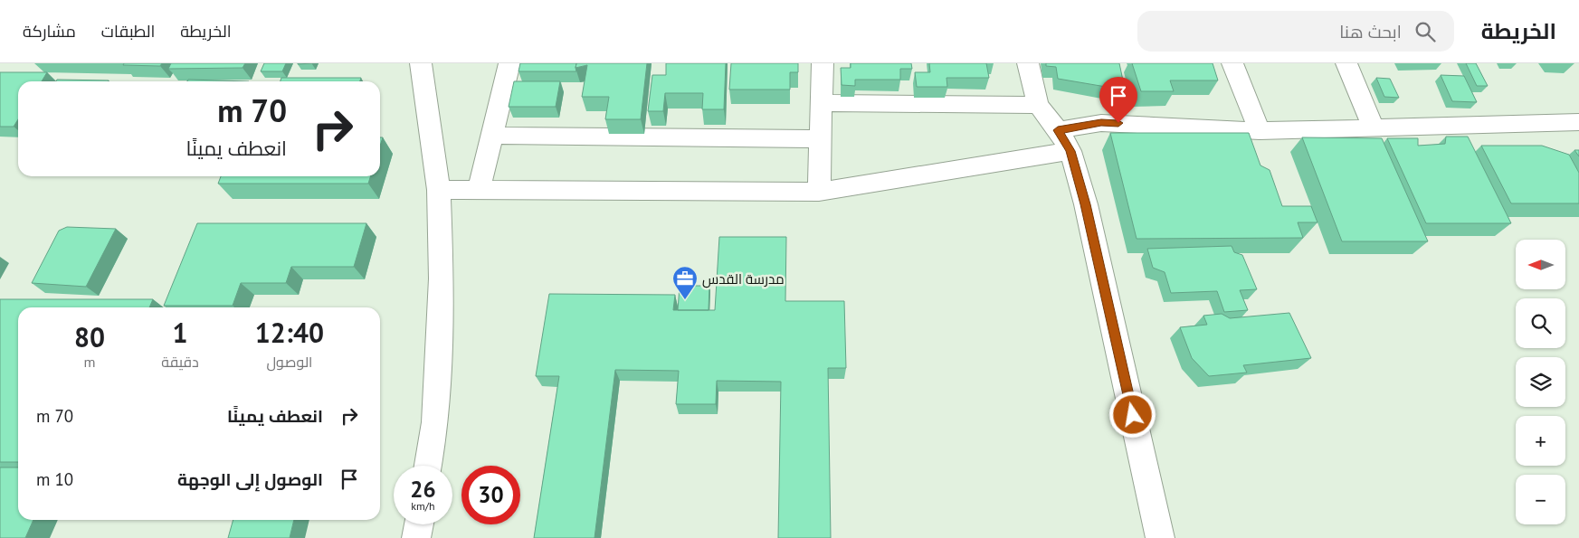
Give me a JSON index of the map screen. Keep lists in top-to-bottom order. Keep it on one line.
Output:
{"places":{"office":["مدرسة القدس"]},"north":"left","page":{"header":"الخريطة","search":"ابحث هنا","nav":["الخريطة","الطبقات","مشاركة"],"turn":["70 m","انعطف يمينًا"],"map_buttons":["+","−"],"eta":["12:40","الوصول","1","دقيقة","80","m"],"list":[{"name":"انعطف يمينًا","value":"70 m"},{"name":"الوصول إلى الوجهة","value":"10 m"}],"speed":"26 km/h","limit":"30"}}
